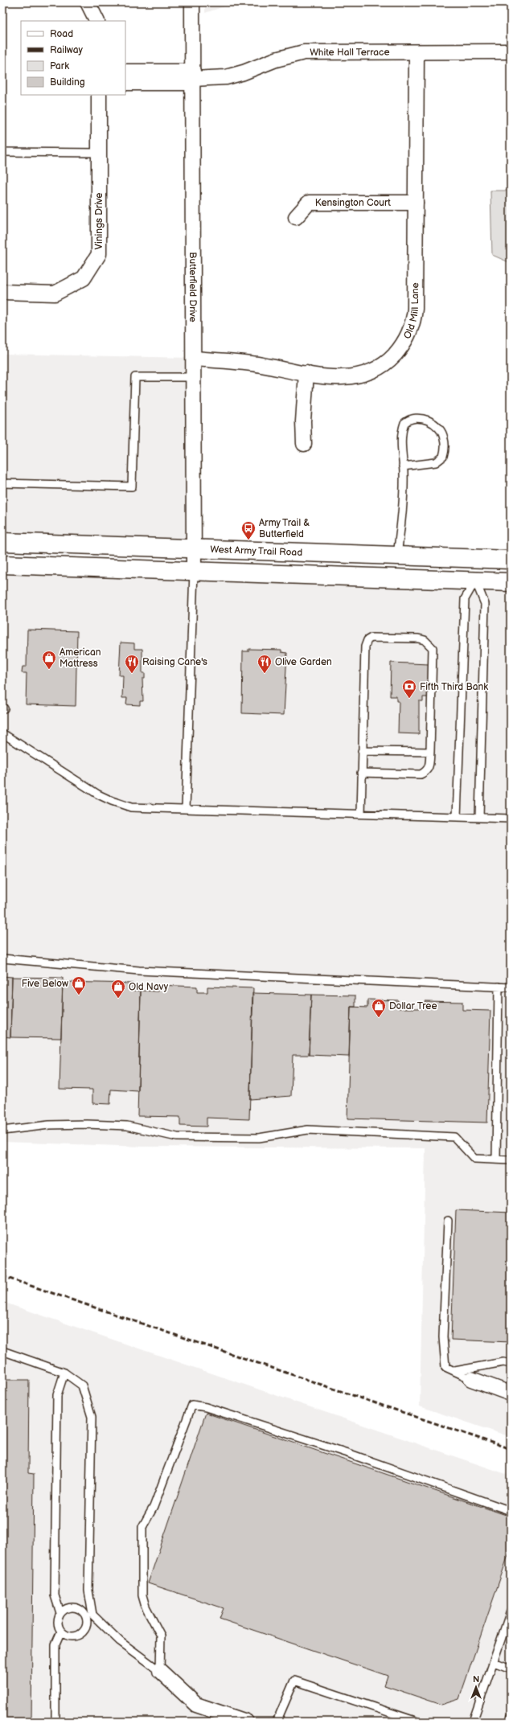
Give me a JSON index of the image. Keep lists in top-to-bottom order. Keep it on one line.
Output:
{"streets":{"main road":["West Army Trail Road"],"street":["White Hall Terrace","Kensington Court","Vinings Drive","Butterfield Drive","Old Mill Lane"]},"crossings":[["White Hall Terrace","Butterfield Drive"],["White Hall Terrace","Old Mill Lane"],["Kensington Court","Old Mill Lane"],["Butterfield Drive","Old Mill Lane"],["Butterfield Drive","West Army Trail Road"]],"places":{"bus stop":["Army Trail & Butterfield"],"shop":["American Mattress","Five Below","Old Navy","Dollar Tree"],"restaurant":["Raising Cane's","Olive Garden"],"bank":["Fifth Third Bank"]},"legend":["Road","Railway","Park","Building"],"north":"top"}
